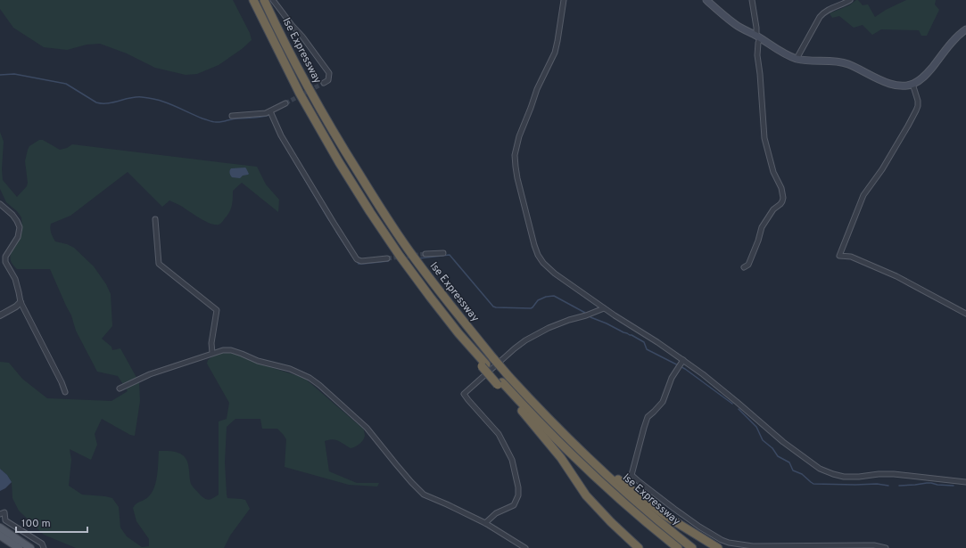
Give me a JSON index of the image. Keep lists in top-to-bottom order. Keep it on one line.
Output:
{"streets":{"highway":["Ise Expressway"]},"scale_bar":"100 m"}
